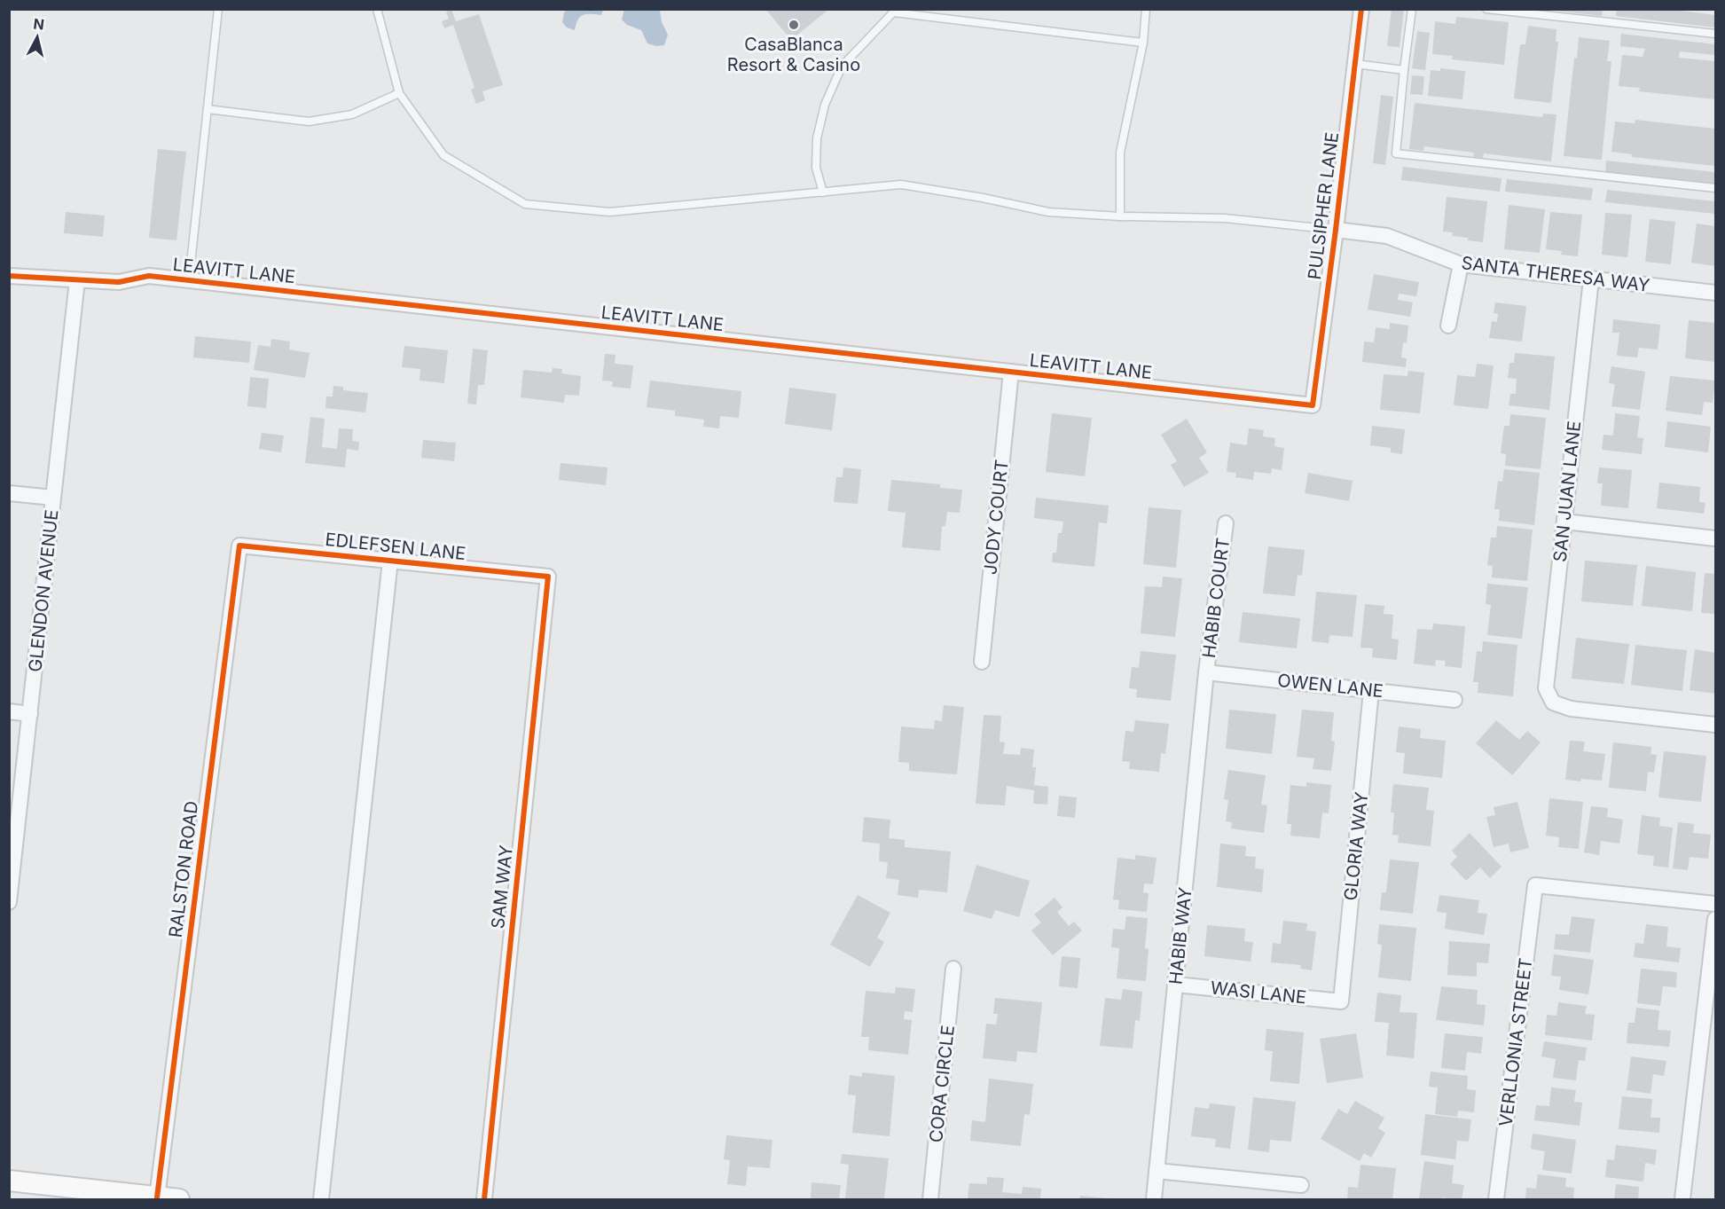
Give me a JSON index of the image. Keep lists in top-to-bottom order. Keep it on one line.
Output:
{"streets":{"street":["PULSIPHER LANE","LEAVITT LANE","SANTA THERESA WAY","SAN JUAN LANE","JODY COURT","EDLEFSEN LANE","GLENDON AVENUE","HABIB COURT","OWEN LANE","GLORIA WAY","RALSTON ROAD","SAM WAY","HABIB WAY","WASI LANE","VERLLONIA STREET","CORA CIRCLE"]},"crossings":[["PULSIPHER LANE","LEAVITT LANE"],["PULSIPHER LANE","SANTA THERESA WAY"],["LEAVITT LANE","JODY COURT"],["LEAVITT LANE","GLENDON AVENUE"],["SANTA THERESA WAY","SAN JUAN LANE"],["EDLEFSEN LANE","RALSTON ROAD"],["EDLEFSEN LANE","SAM WAY"],["HABIB COURT","OWEN LANE"],["HABIB COURT","HABIB WAY"],["OWEN LANE","GLORIA WAY"],["OWEN LANE","HABIB WAY"],["GLORIA WAY","WASI LANE"],["HABIB WAY","WASI LANE"]],"places":["CasaBlanca Resort & Casino"],"north":"top"}
